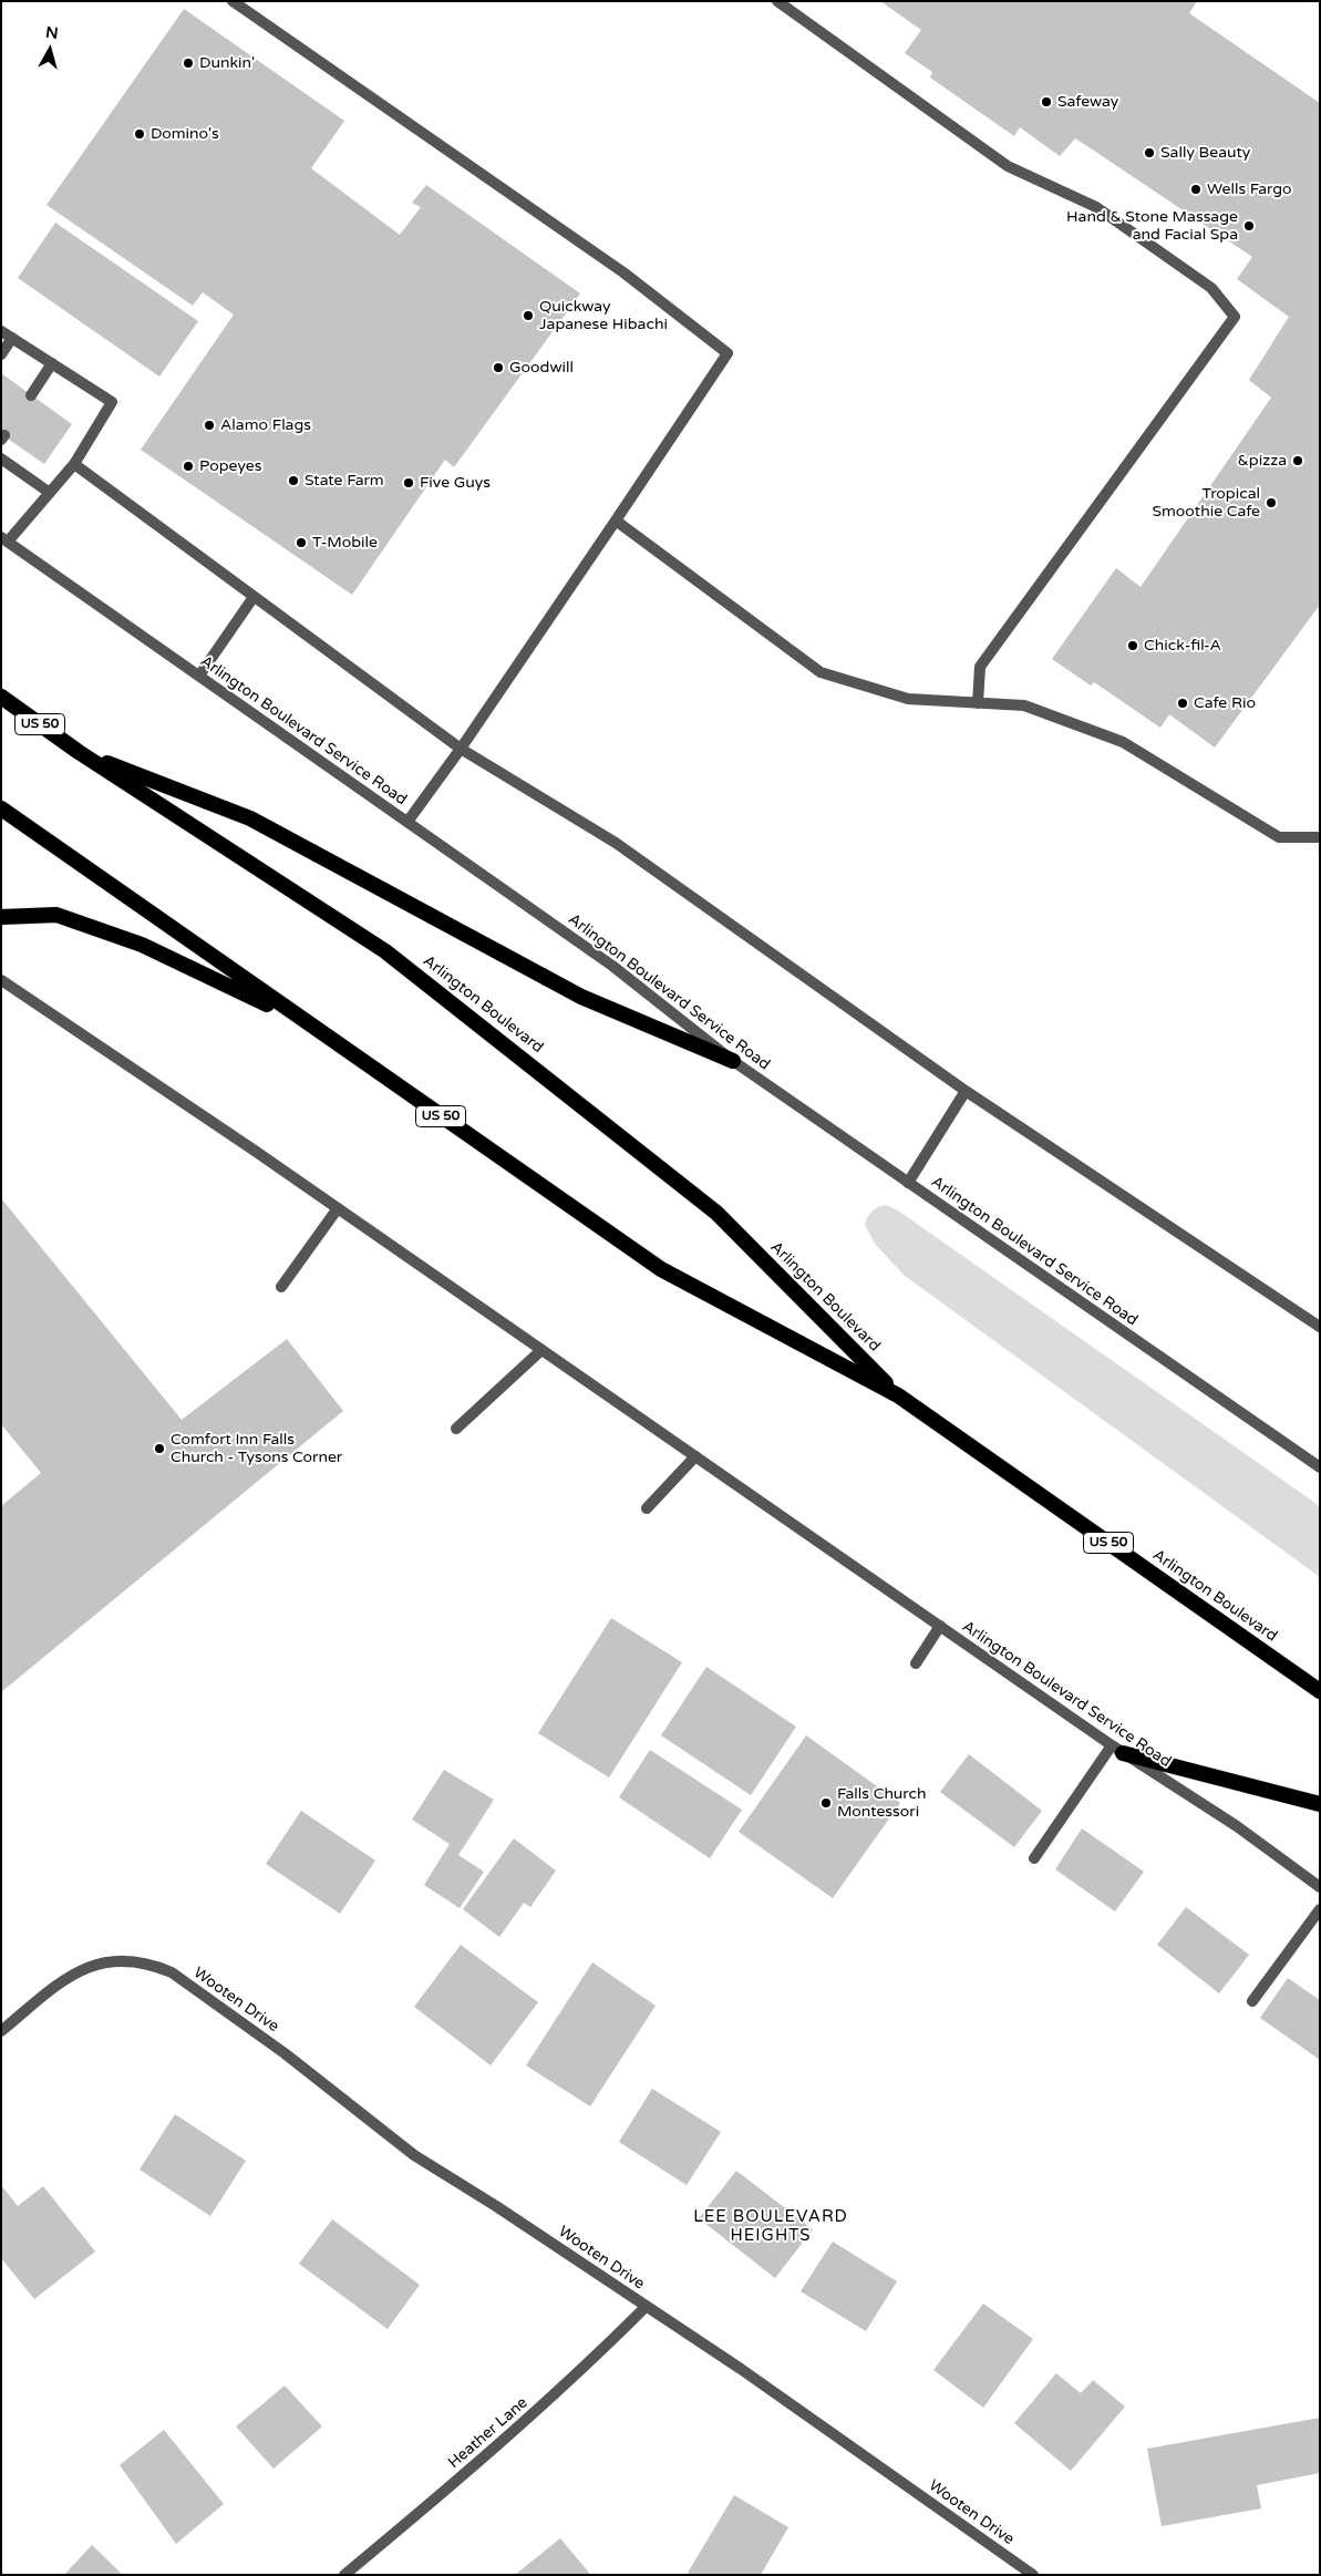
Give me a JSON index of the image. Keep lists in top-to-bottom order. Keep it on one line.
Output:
{"streets":{"highway":["US 50","Arlington Boulevard"],"street":["Arlington Boulevard Service Road","Wooten Drive","Heather Lane"]},"crossings":[["Wooten Drive","Heather Lane"]],"districts":["LEE BOULEVARD HEIGHTS"],"places":["Dunkin'","Safeway","Domino's","Sally Beauty","Wells Fargo","Hand & Stone Massage and Facial Spa","Quickway Japanese Hibachi","Goodwill","Alamo Flags","&pizza","Popeyes","State Farm","Five Guys","Tropical Smoothie Cafe","T-Mobile","Chick-fil-A","Cafe Rio","Comfort Inn Falls Church - Tysons Corner","Falls Church Montessori"],"north":"top"}
